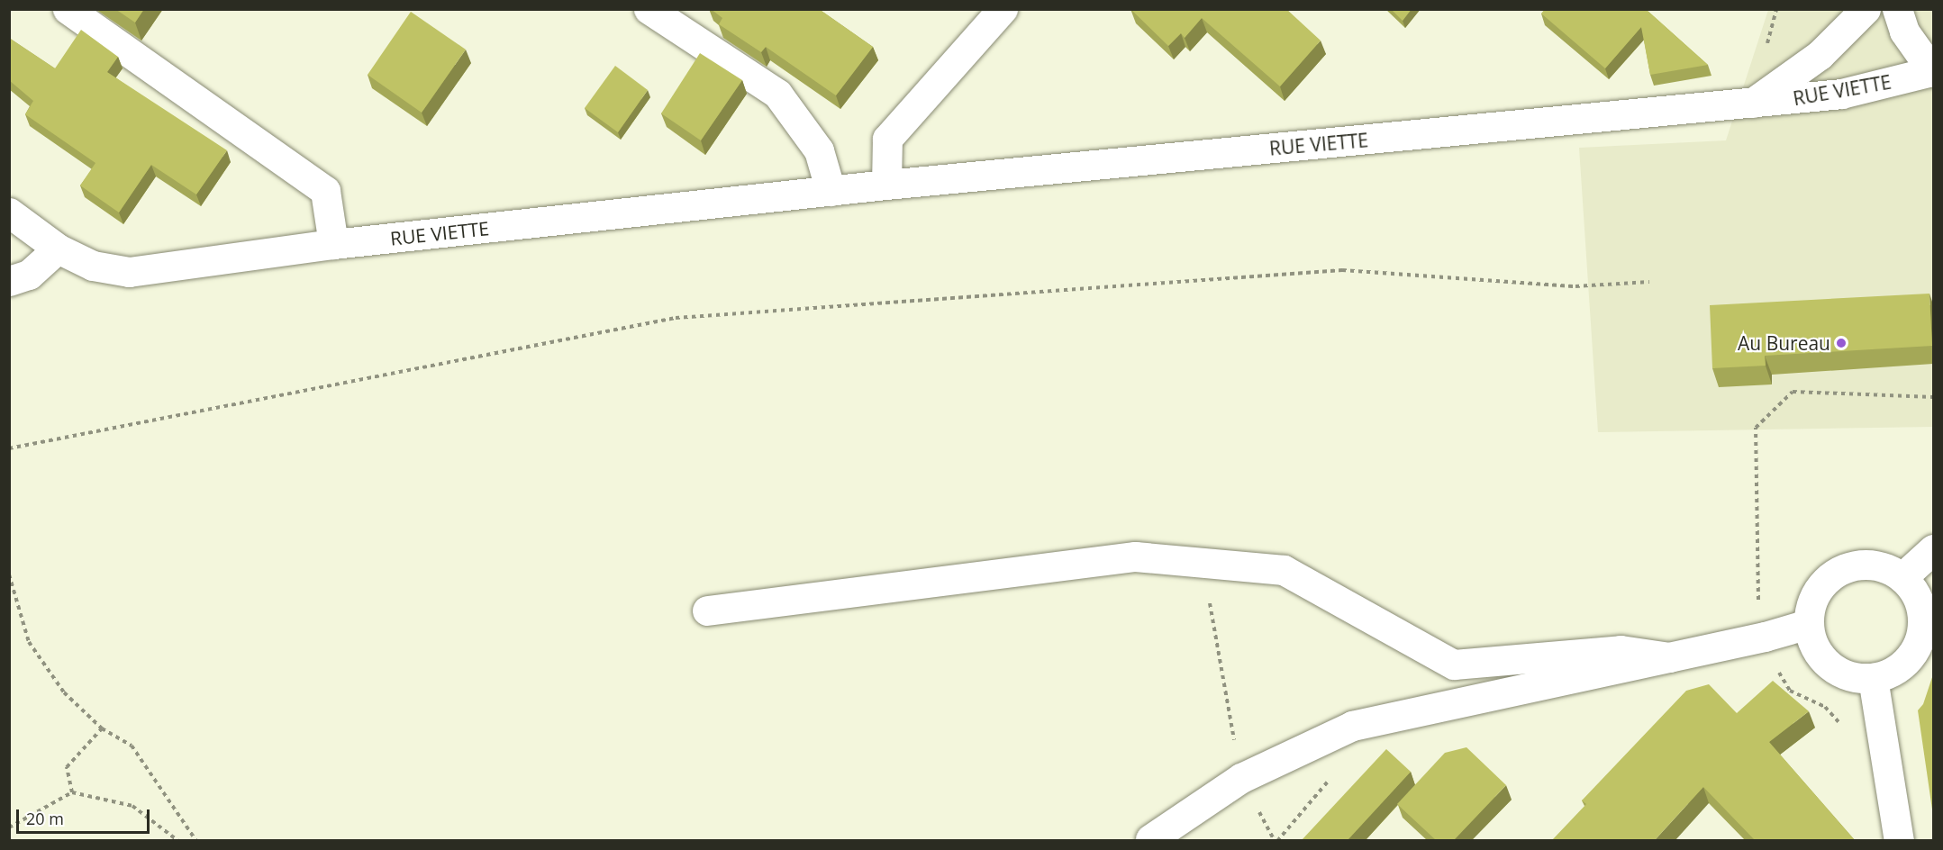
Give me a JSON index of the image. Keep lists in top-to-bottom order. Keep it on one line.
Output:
{"streets":{"street":["RUE VIETTE"]},"places":["Au Bureau"],"scale_bar":"20 m"}
